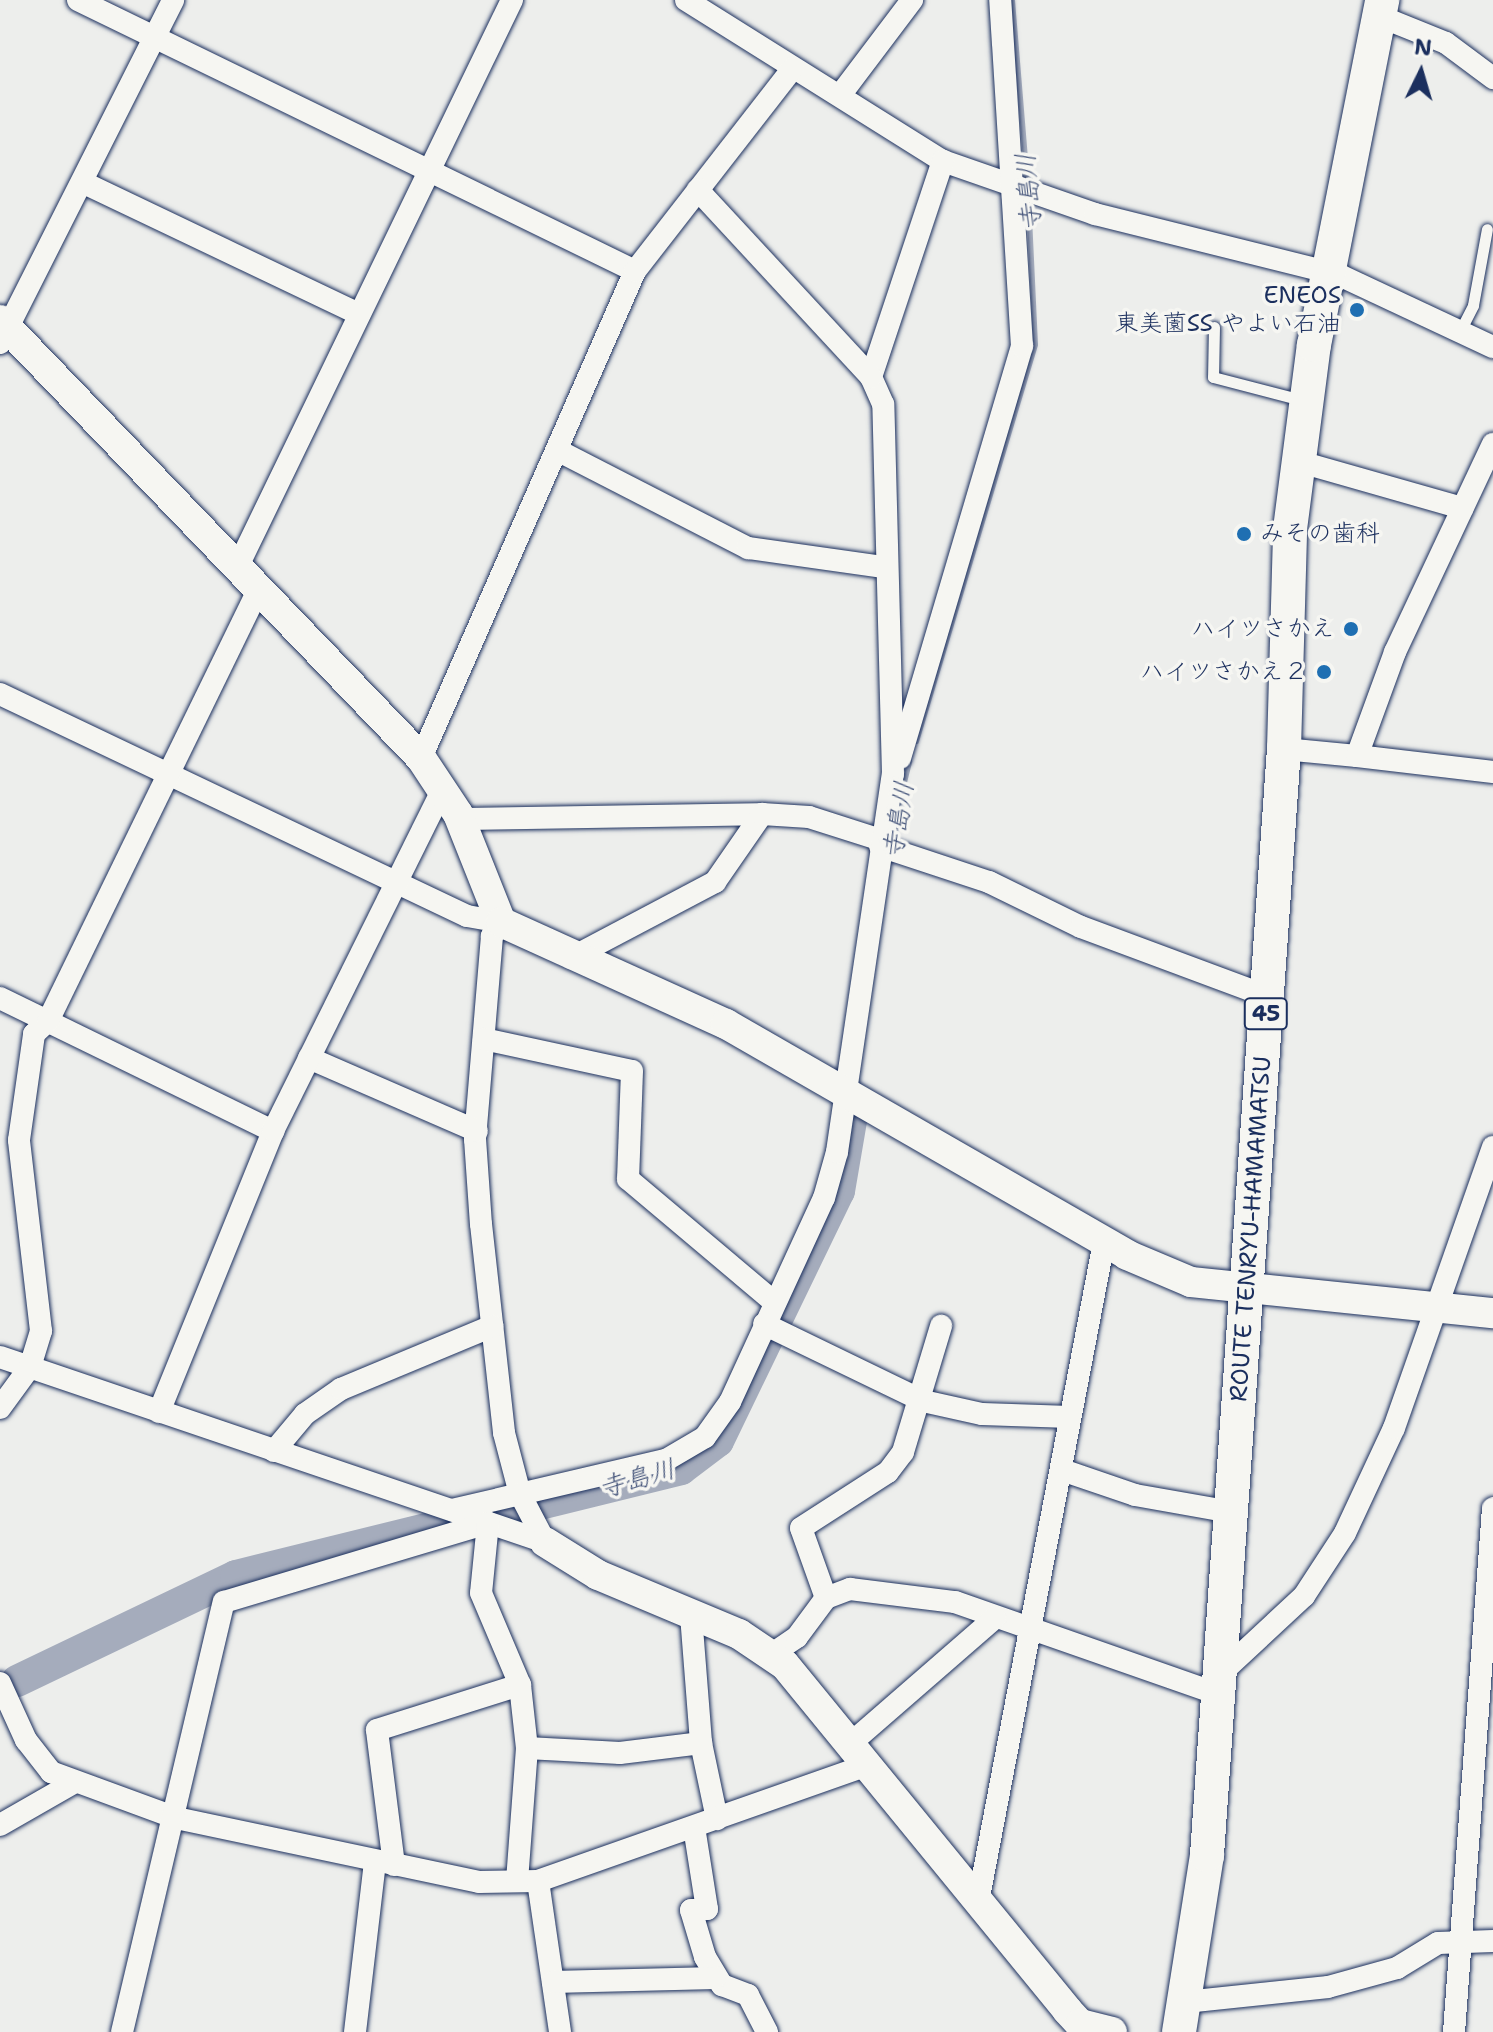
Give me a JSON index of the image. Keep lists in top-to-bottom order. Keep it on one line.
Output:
{"streets":{"main road":["45","ROUTE TENRYU-HAMAMATSU"]},"water":["寺島川"],"places":["ENEOS 東美薗SS やよい石油","みその歯科","ハイツさかえ","ハイツさかえ２"],"north":"top"}
